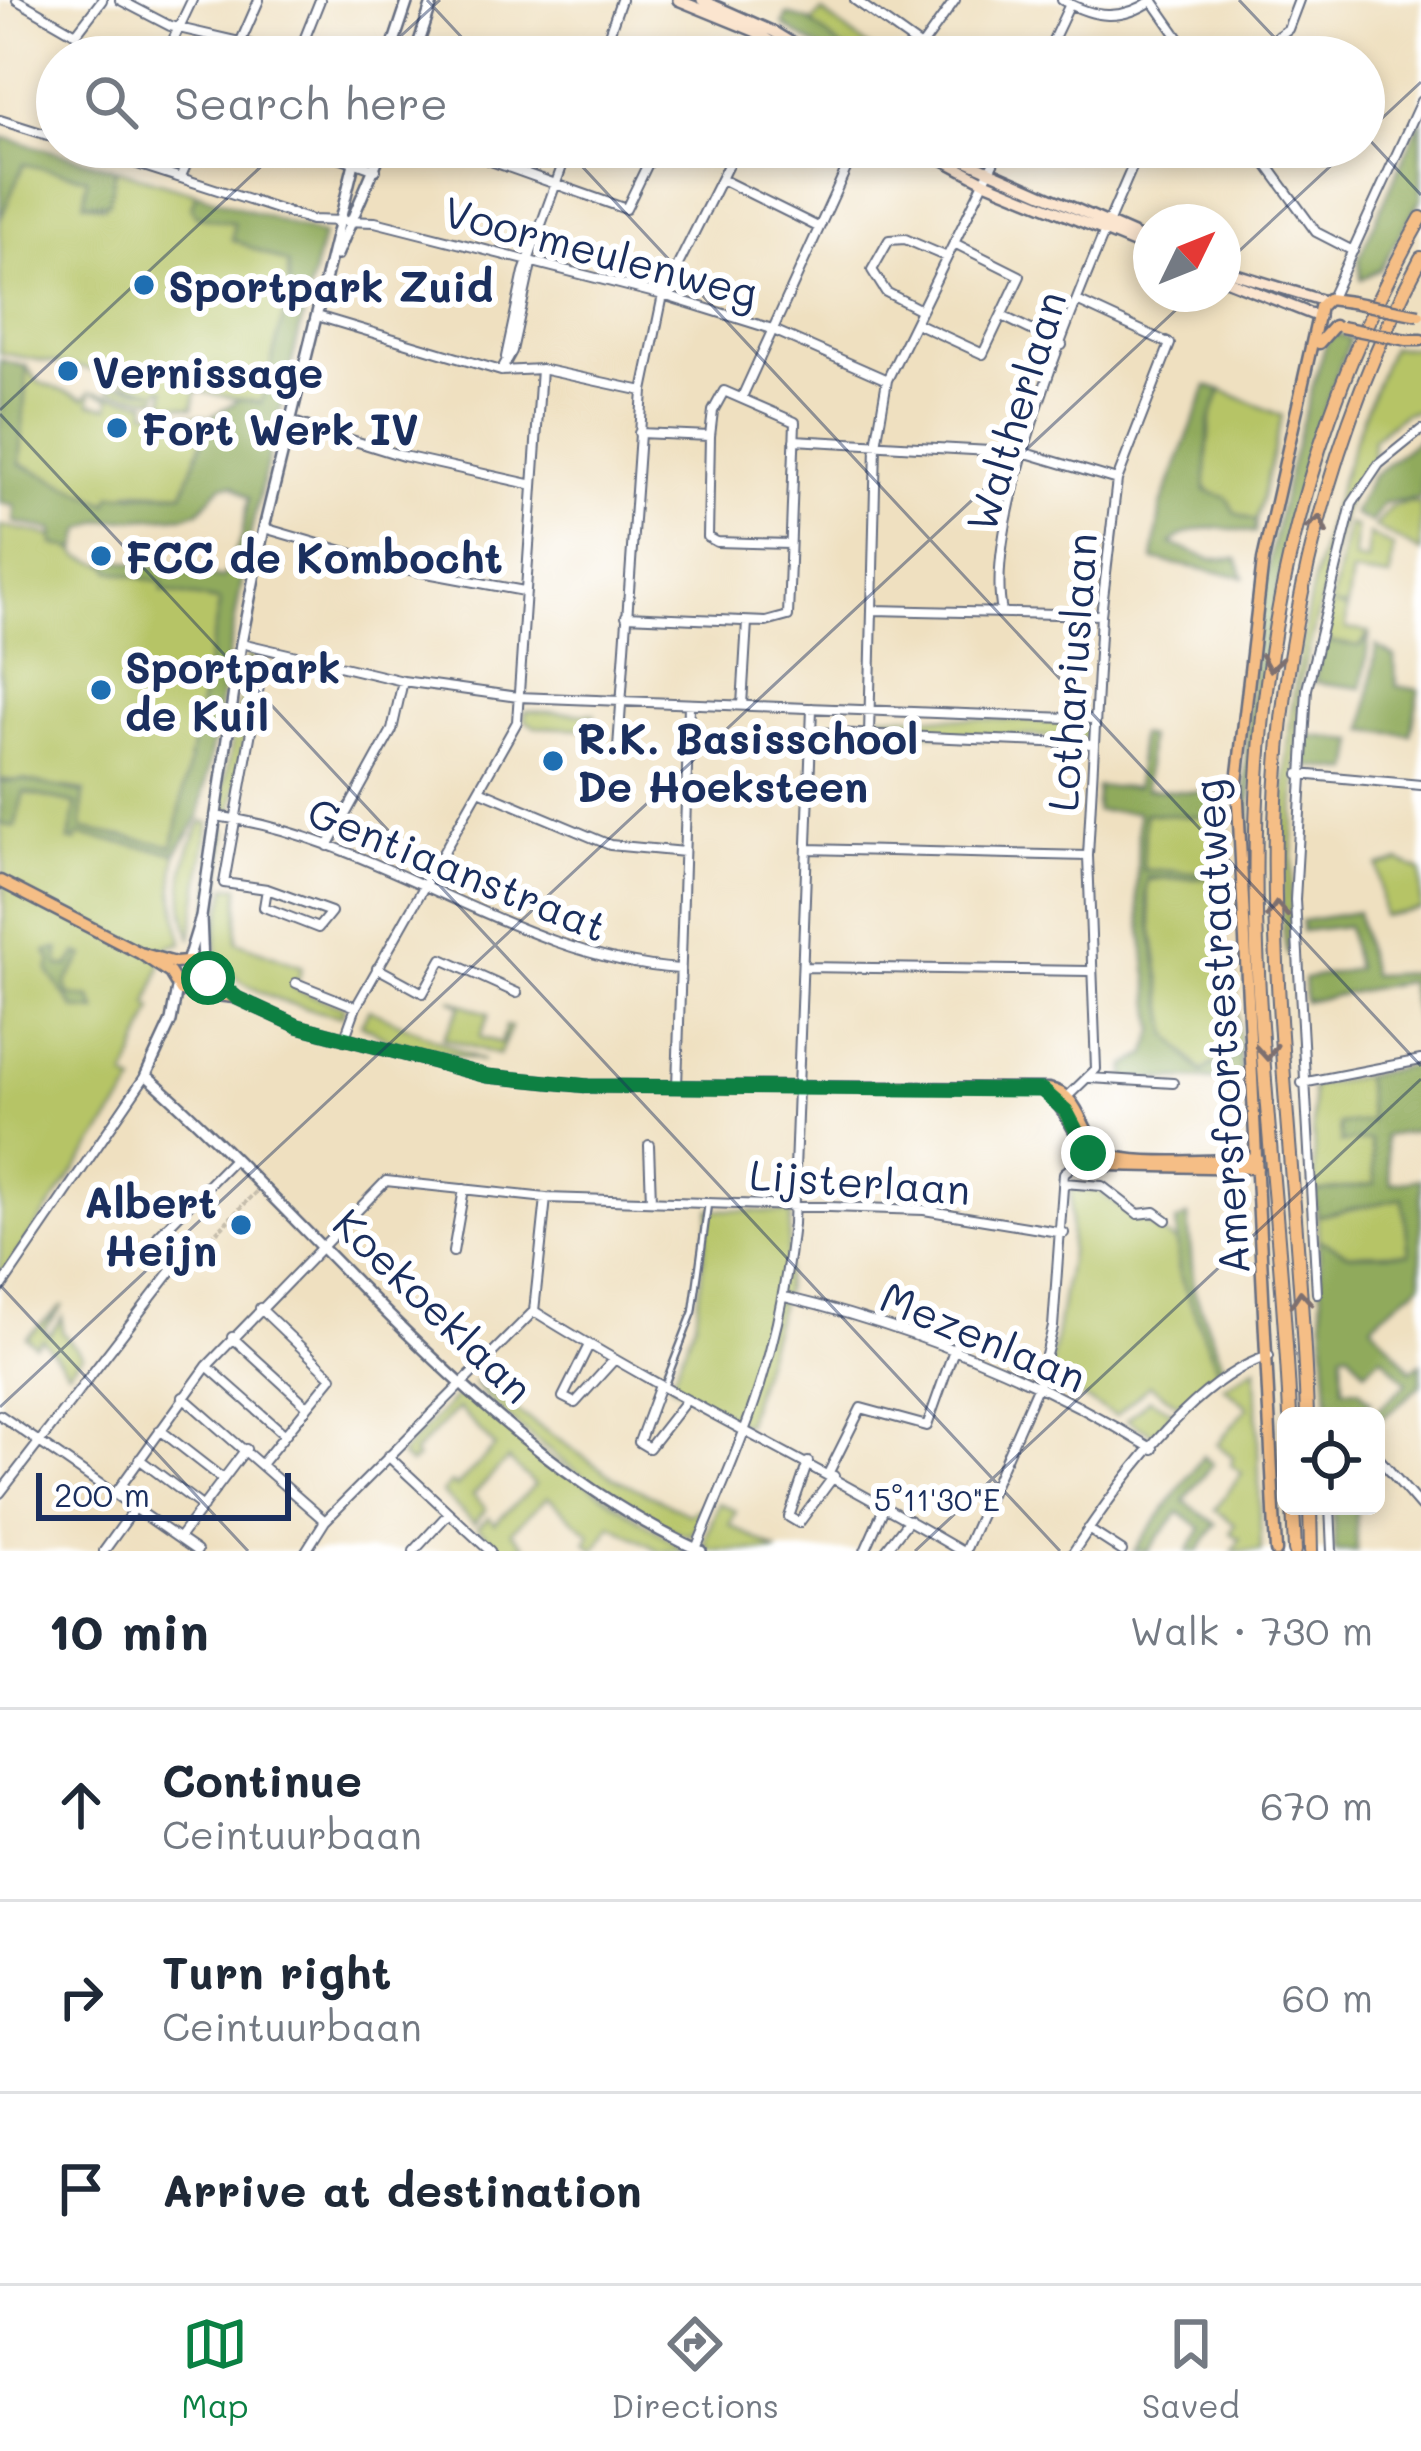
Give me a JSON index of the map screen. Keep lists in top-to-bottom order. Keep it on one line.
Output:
{"streets":{"main road":["Amersfoortsestraatweg"],"street":["Voormeulenweg","Waltherlaan","Lothariuslaan","Gentiaanstraat","Lijsterlaan","Koekoeklaan","Mezenlaan"]},"crossings":[["Waltherlaan","Lothariuslaan"],["Lijsterlaan","Koekoeklaan"]],"places":["Sportpark Zuid","Vernissage","Fort Werk IV","FCC de Kombocht","Sportpark de Kuil","R.K. Basisschool De Hoeksteen","Albert Heijn"],"scale_bar":"200 m","north":"top right","page":{"search":"Search here","scale":"200 m","heading":["10 min","Walk · 730 m"],"list":[["Continue","Ceintuurbaan","670 m"],["Turn right","Ceintuurbaan","60 m"],"Arrive at destination"],"nav":["Map","Directions","Saved"]},"coordinates":["5°11'30\"E"]}
